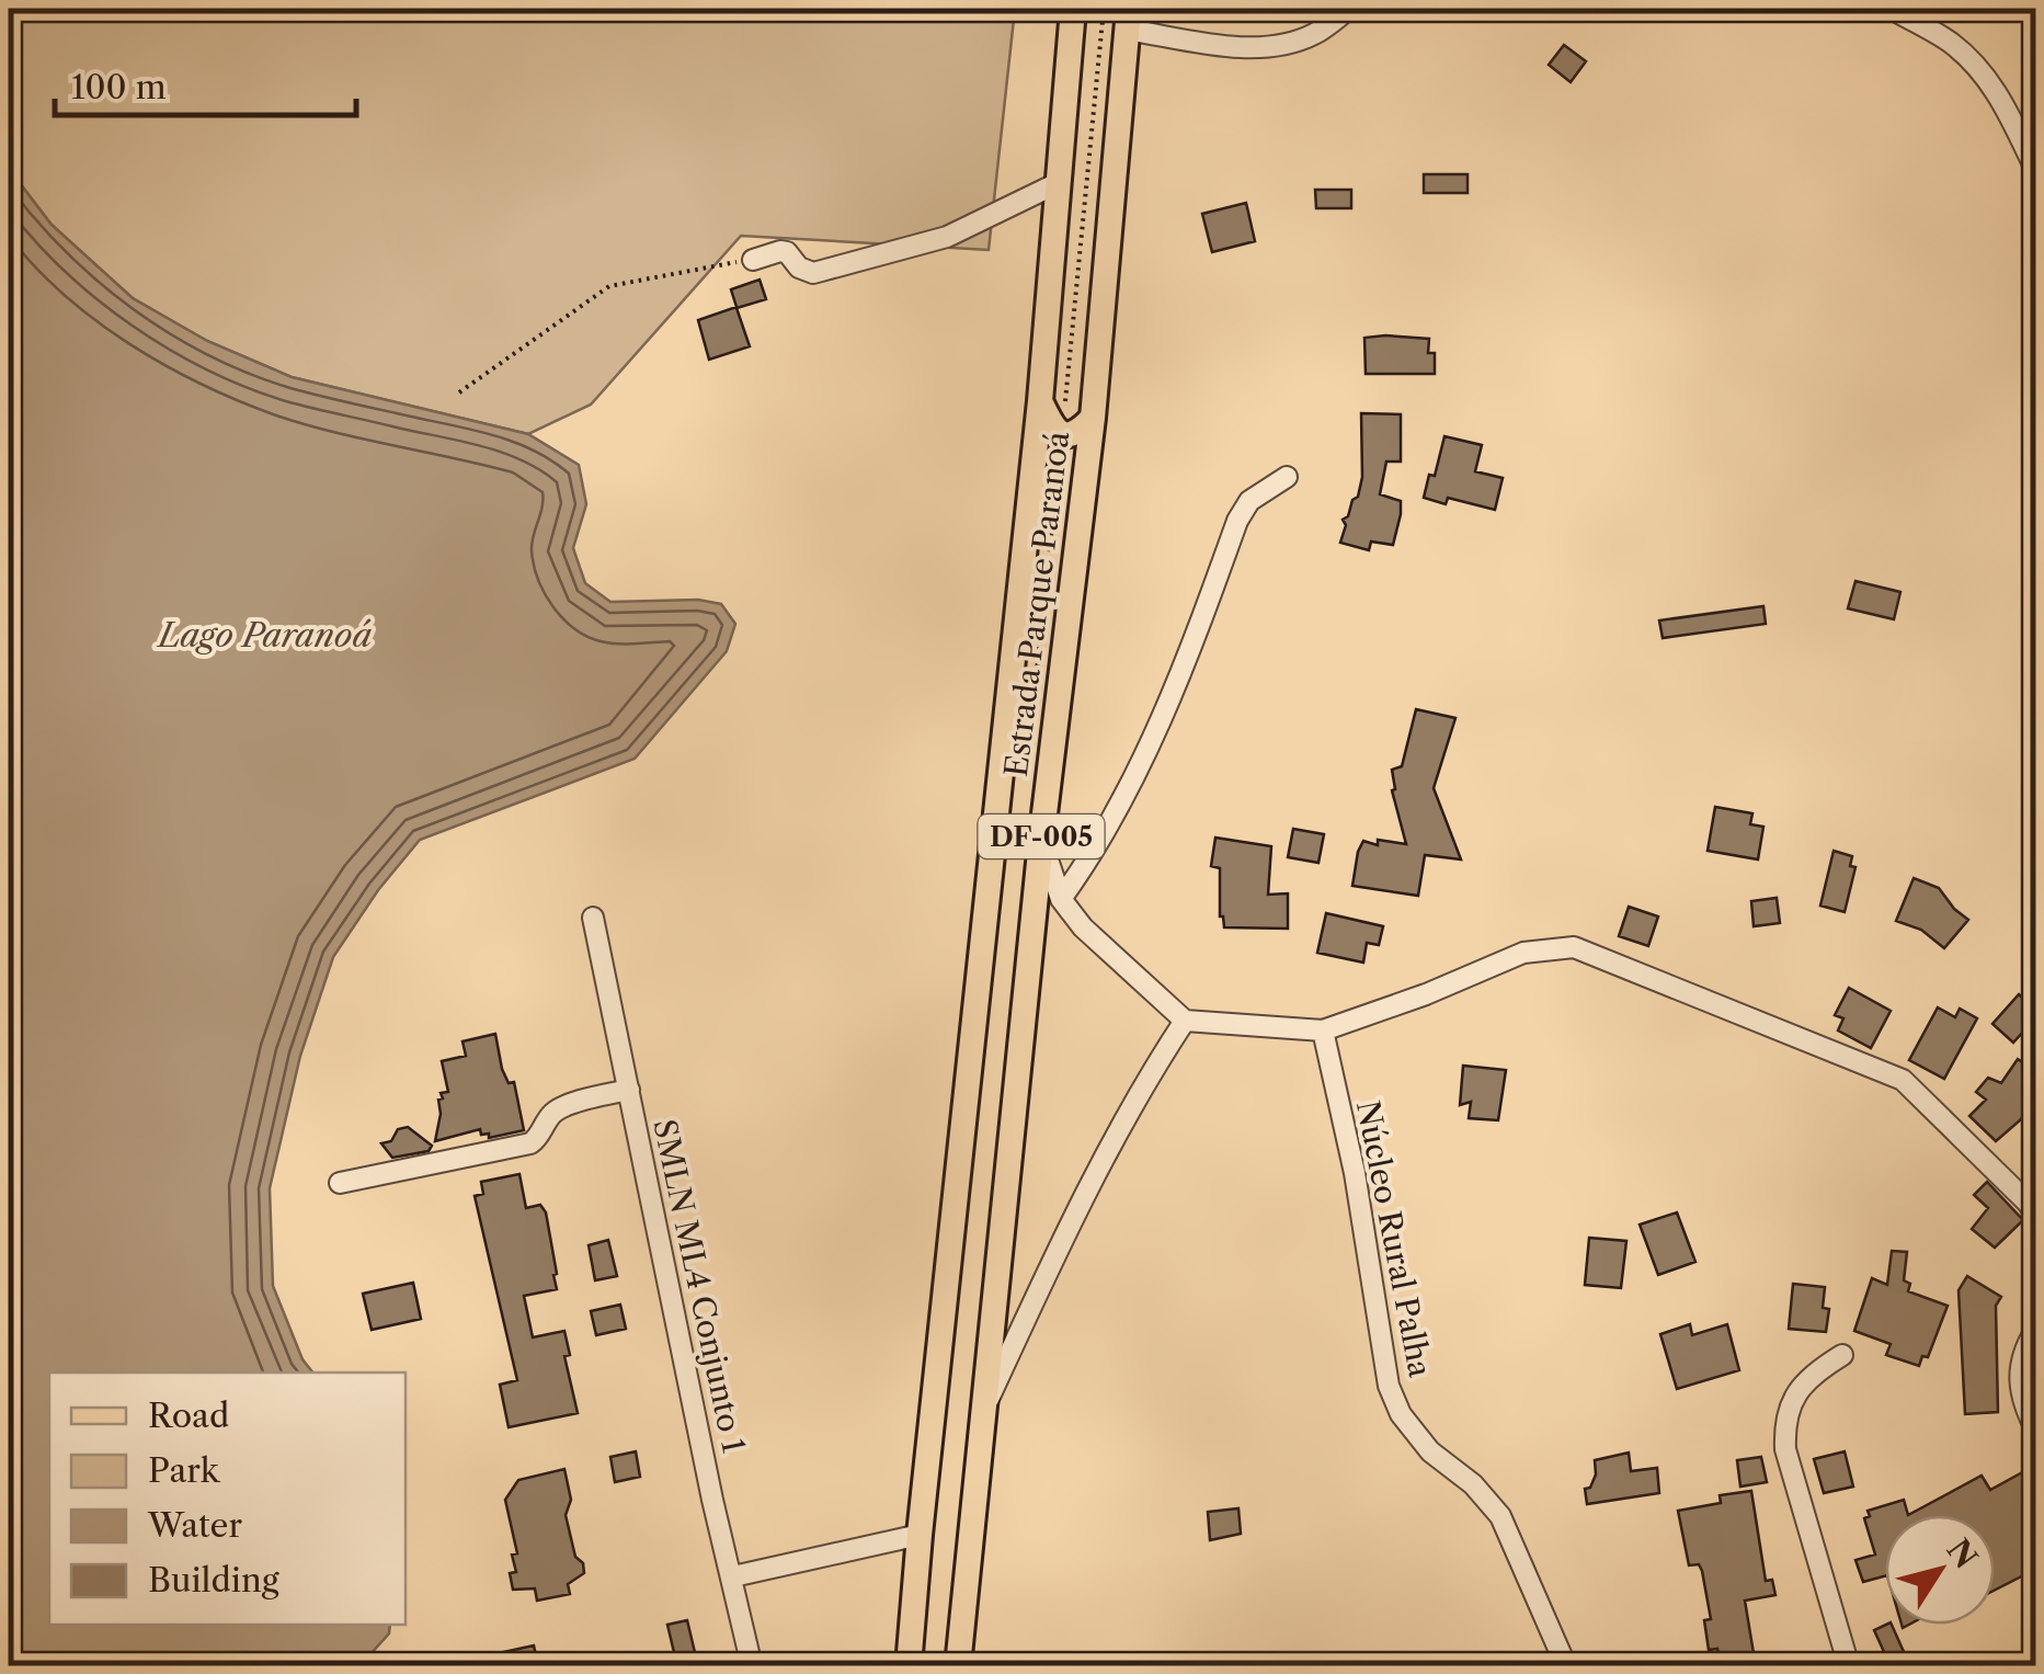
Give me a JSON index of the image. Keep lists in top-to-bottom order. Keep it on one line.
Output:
{"streets":{"main road":["Estrada Parque Paranoá","DF-005"],"street":["Núcleo Rural Palha","SMLN ML4 Conjunto 1"]},"water":["Lago Paranoá"],"legend":["Road","Park","Water","Building"],"scale_bar":"100 m","north":"top right"}
